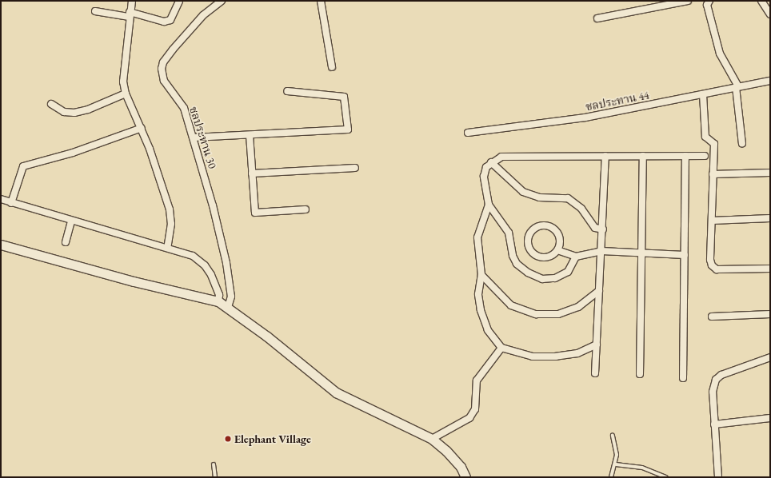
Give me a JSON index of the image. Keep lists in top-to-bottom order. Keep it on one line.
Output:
{"streets":{"street":["ชลประทาน 44","ชลประทาน 30"]},"places":["Elephant Village"]}
